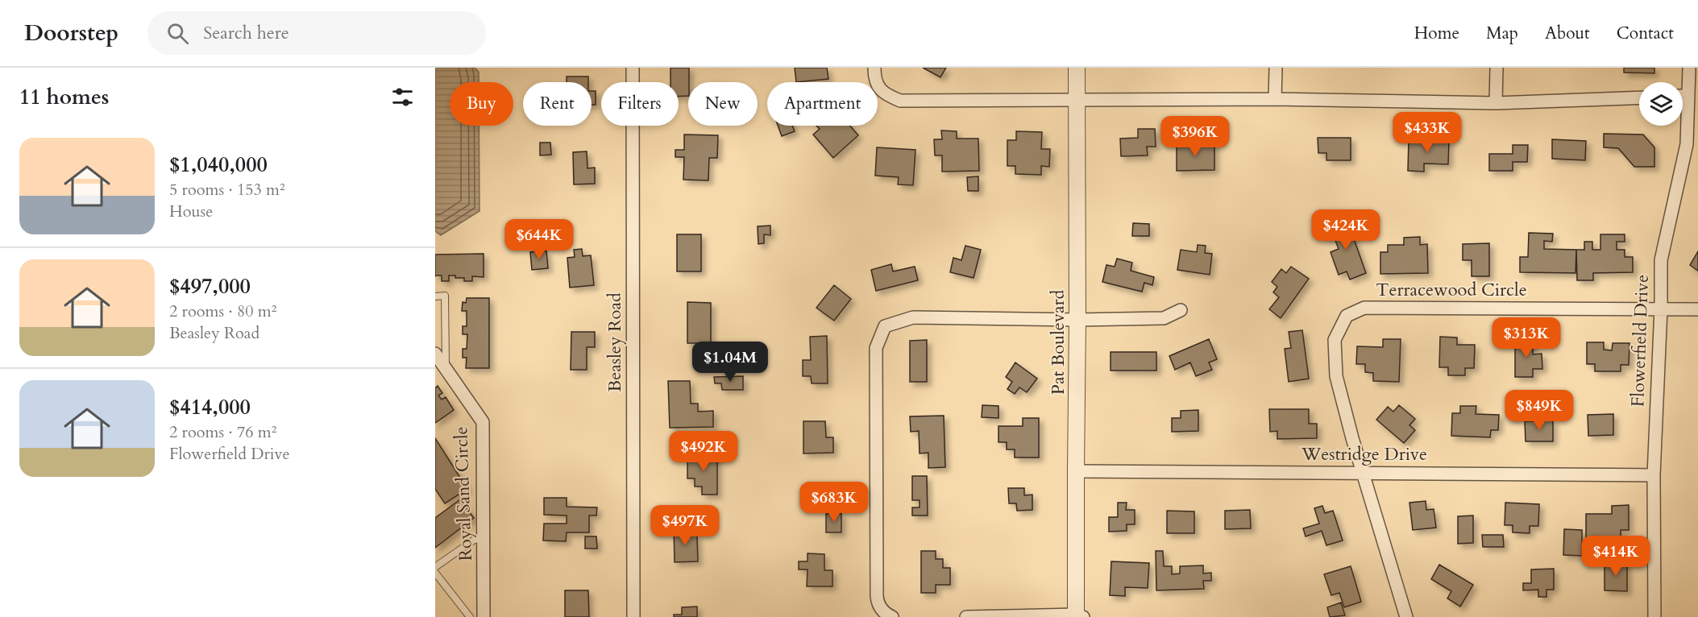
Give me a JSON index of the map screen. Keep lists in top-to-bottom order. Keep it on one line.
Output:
{"streets":{"street":["Terracewood Circle","Flowerfield Drive","Beasley Road","Pat Boulevard","Westridge Drive","Royal Sand Circle"]},"crossings":[["Terracewood Circle","Flowerfield Drive"],["Terracewood Circle","Westridge Drive"],["Flowerfield Drive","Westridge Drive"],["Pat Boulevard","Westridge Drive"]],"page":{"header":"Doorstep","search":"Search here","nav":["Home","Map","About","Contact"],"heading":"11 homes","chip":["Buy","Rent","Filters","New","Apartment"],"price":["$433K","$396K","$424K","$644K","$313K","$1.04M","$849K","$492K","$683K","$497K","$414K"],"list":[{"name":"$1,040,000","note":"5 rooms · 153 m² · House"},{"name":"$497,000","note":"2 rooms · 80 m² · Beasley Road"},{"name":"$414,000","note":"2 rooms · 76 m² · Flowerfield Drive"}]}}
